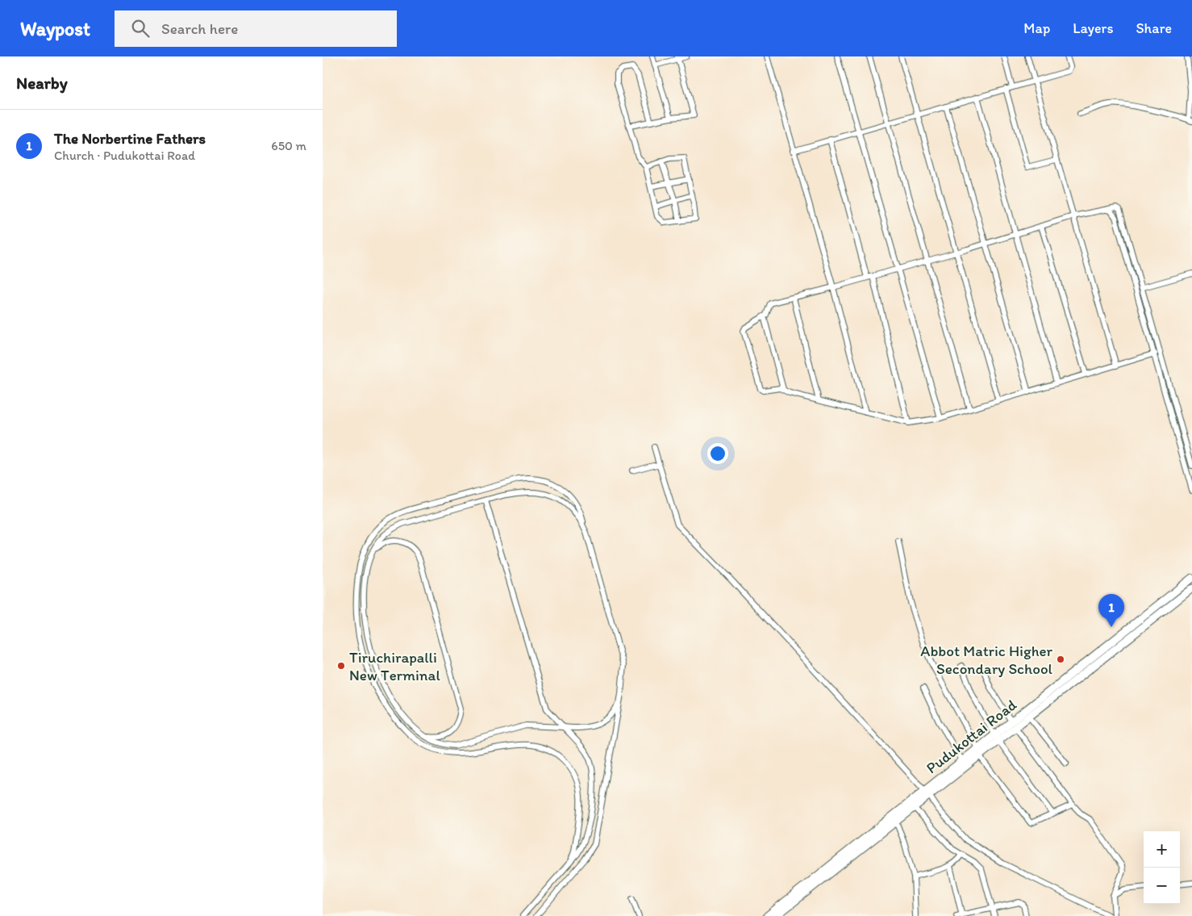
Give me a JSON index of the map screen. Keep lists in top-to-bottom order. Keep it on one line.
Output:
{"streets":{"highway":["Pudukottai Road"]},"places":["Abbot Matric Higher Secondary School","Tiruchirapalli New Terminal"],"page":{"header":"Waypost","search":"Search here","nav":["Map","Layers","Share"],"heading":"Nearby","list":[{"mark":"1","name":"The Norbertine Fathers","note":"Church · Pudukottai Road","value":"650 m"}],"pins":"1","map_buttons":["+","−"]}}
